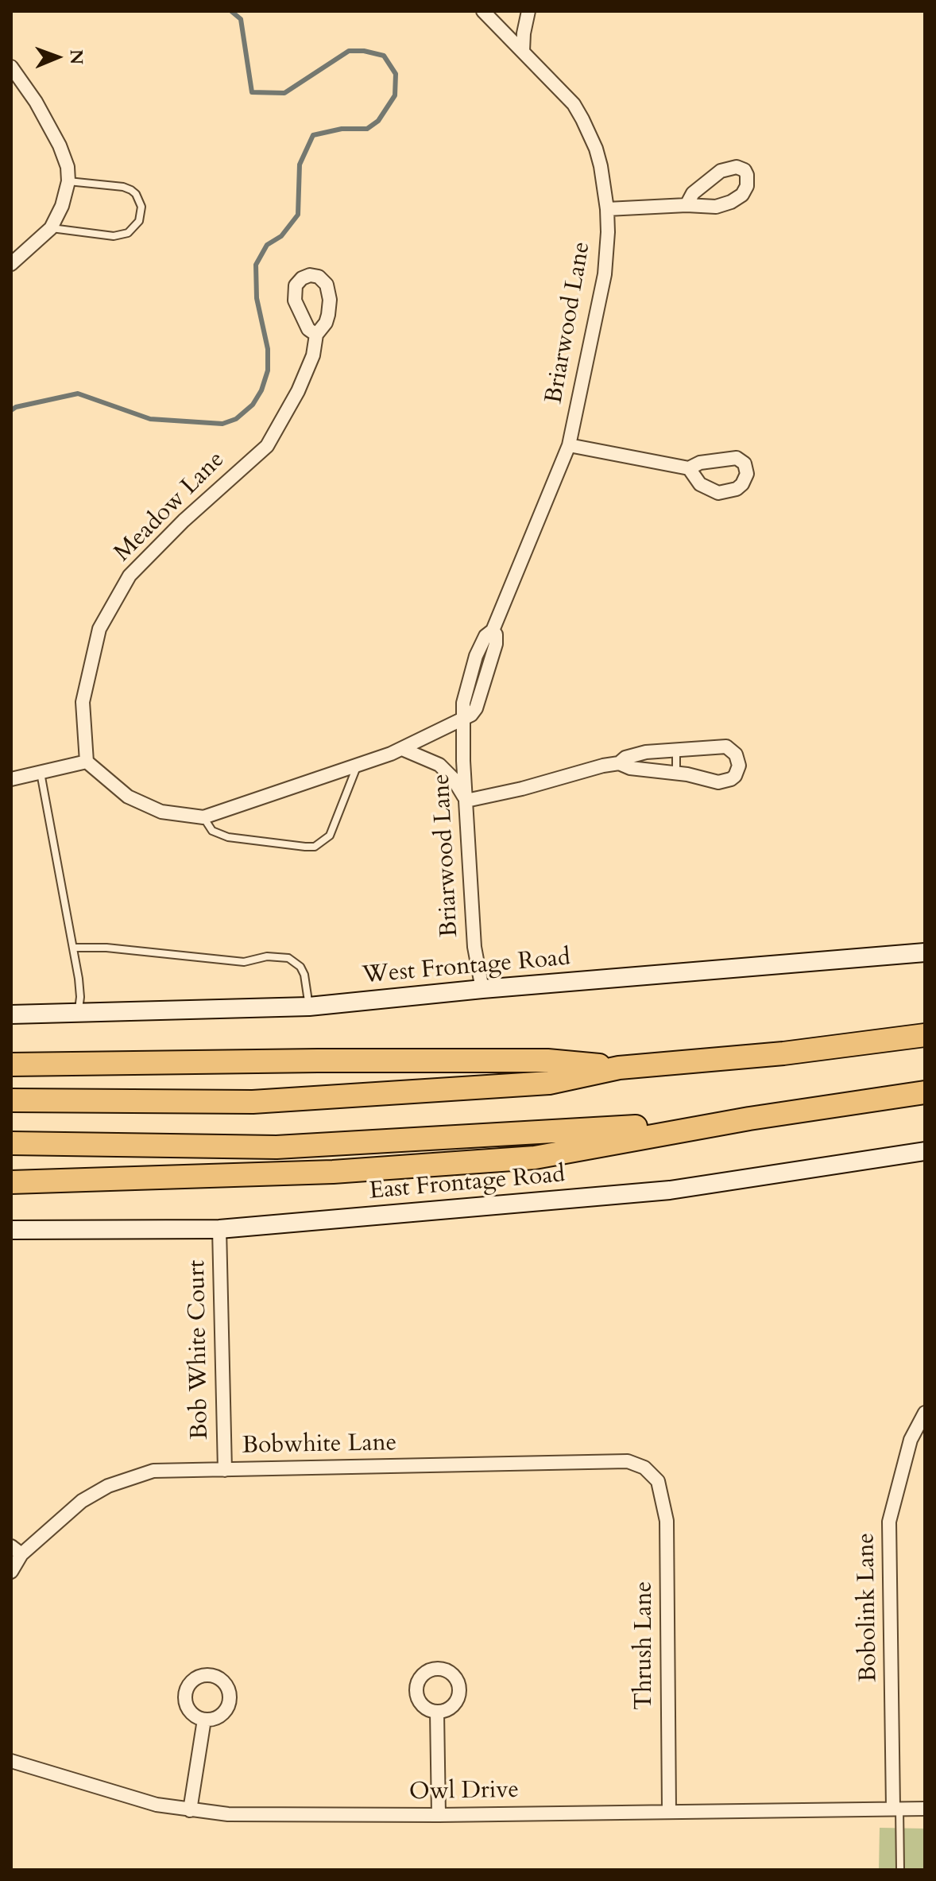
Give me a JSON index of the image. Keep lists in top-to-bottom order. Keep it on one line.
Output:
{"streets":{"street":["Briarwood Lane","Meadow Lane","West Frontage Road","East Frontage Road","Bob White Court","Bobwhite Lane","Bobolink Lane","Thrush Lane","Owl Drive"]},"crossings":[["Briarwood Lane","West Frontage Road"],["East Frontage Road","Bob White Court"],["Bob White Court","Bobwhite Lane"],["Bobwhite Lane","Thrush Lane"],["Bobolink Lane","Owl Drive"],["Thrush Lane","Owl Drive"]],"north":"right"}
